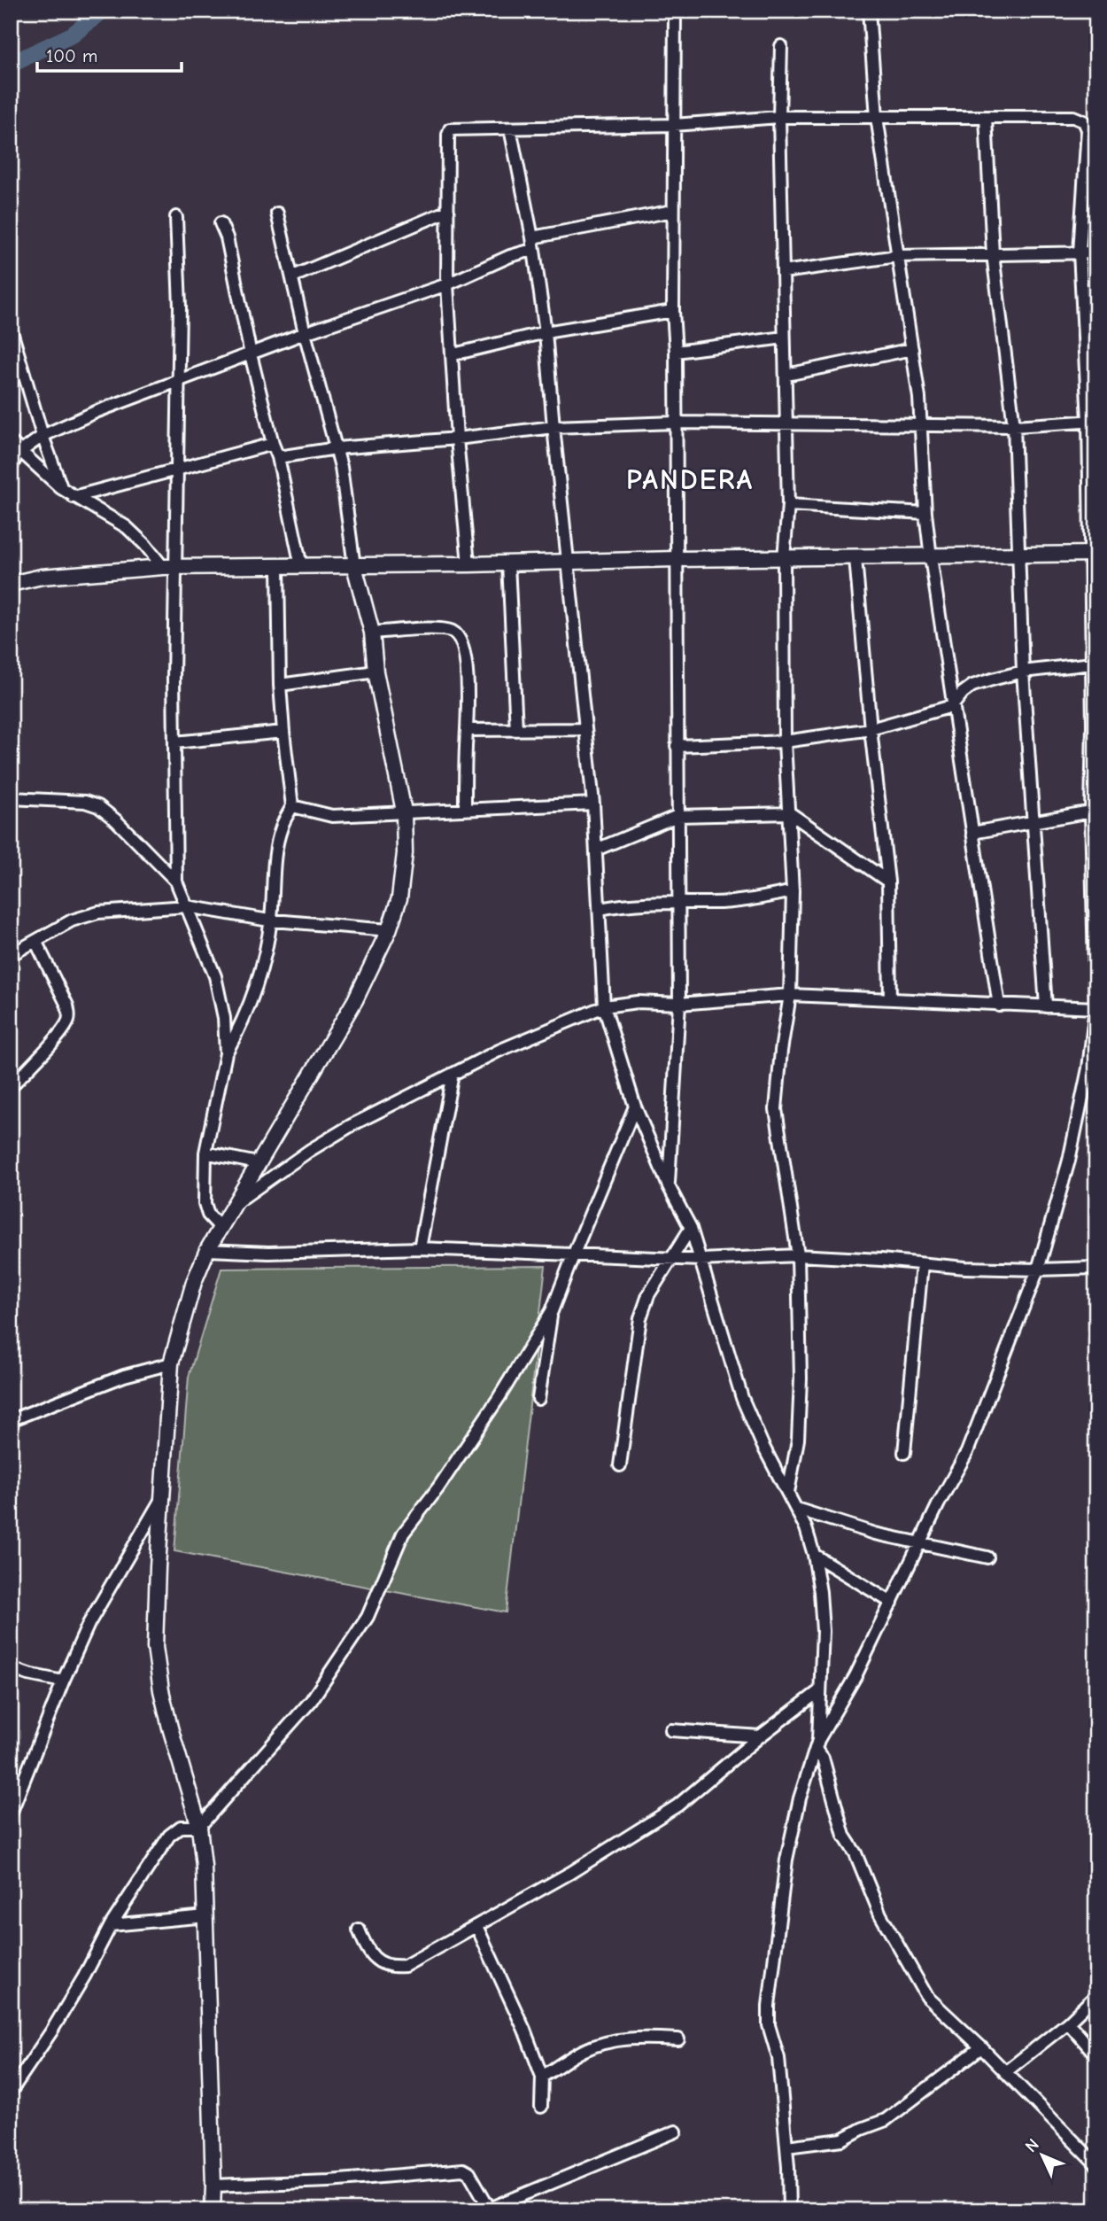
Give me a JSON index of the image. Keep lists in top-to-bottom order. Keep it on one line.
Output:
{"districts":["PANDERA"],"scale_bar":"100 m","north":"top left"}
